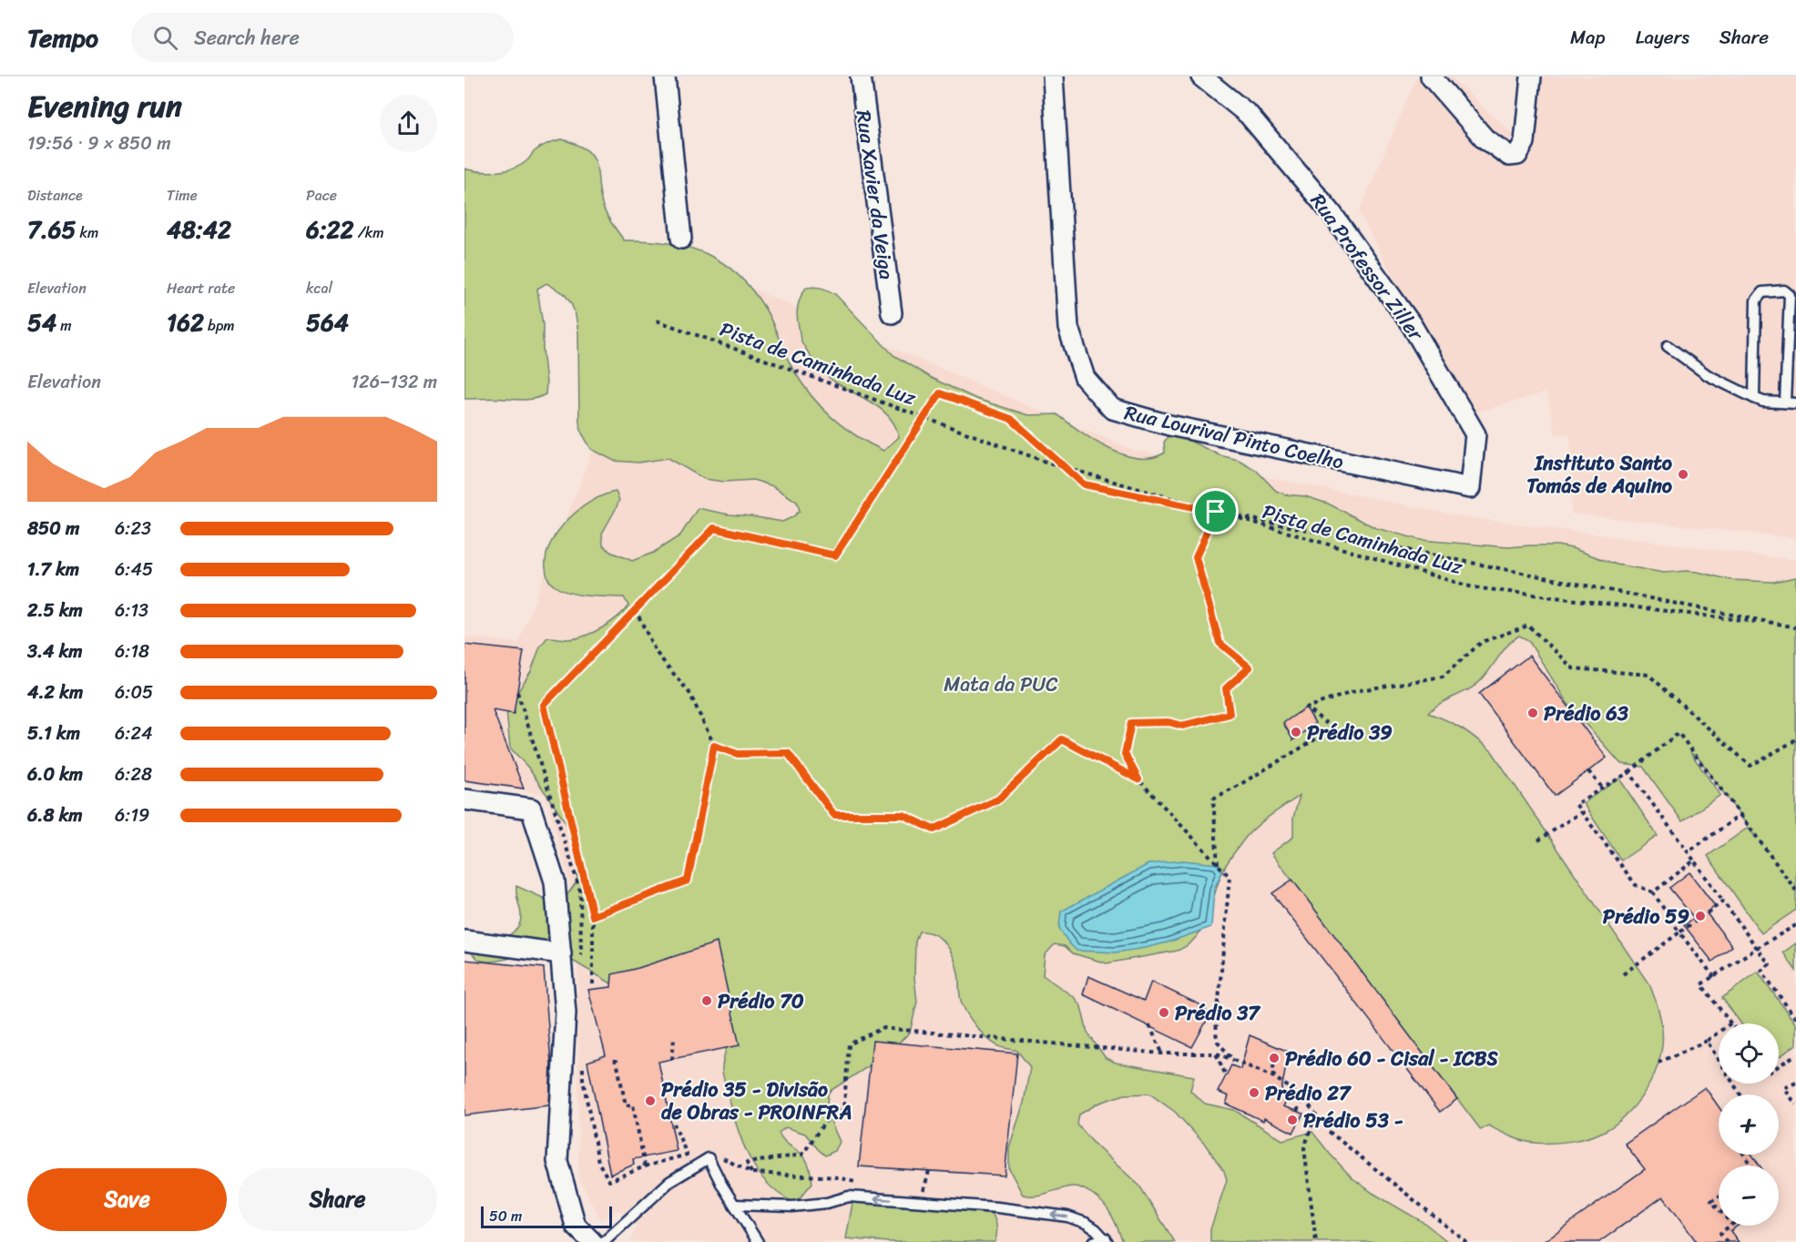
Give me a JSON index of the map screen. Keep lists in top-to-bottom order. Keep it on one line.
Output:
{"streets":{"street":["Rua Xavier da Veiga","Rua Professor Ziller","Rua Lourival Pinto Coelho"],"path":["Pista de Caminhada Luz"]},"crossings":[["Rua Professor Ziller","Rua Lourival Pinto Coelho"]],"parks":["Mata da PUC"],"places":["Instituto Santo Tomás de Aquino","Prédio 63","Prédio 39","Prédio 59","Prédio 70","Prédio 37","Prédio 60 - Cisal - ICBS","Prédio 27","Prédio 35 - Divisão de Obras - PROINFRA","Prédio 53 -"],"scale_bar":"50 m","page":{"header":"Tempo","search":"Search here","nav":["Map","Layers","Share"],"heading":["Evening run","19:56 · 9 × 850 m"],"stats":[["Distance","7.65 km"],["Time","48:42"],["Pace","6:22 /km"],["Elevation","54 m"],["Heart rate","162 bpm"],["kcal","564"]],"chart":["Elevation","126–132 m"],"list":[{"name":"850 m","note":"6:23"},{"name":"1.7 km","note":"6:45"},{"name":"2.5 km","note":"6:13"},{"name":"3.4 km","note":"6:18"},{"name":"4.2 km","note":"6:05"},{"name":"5.1 km","note":"6:24"},{"name":"6.0 km","note":"6:28"},{"name":"6.8 km","note":"6:19"}],"map_buttons":["+","−"],"buttons":["Save","Share"],"scale":"50 m"}}
